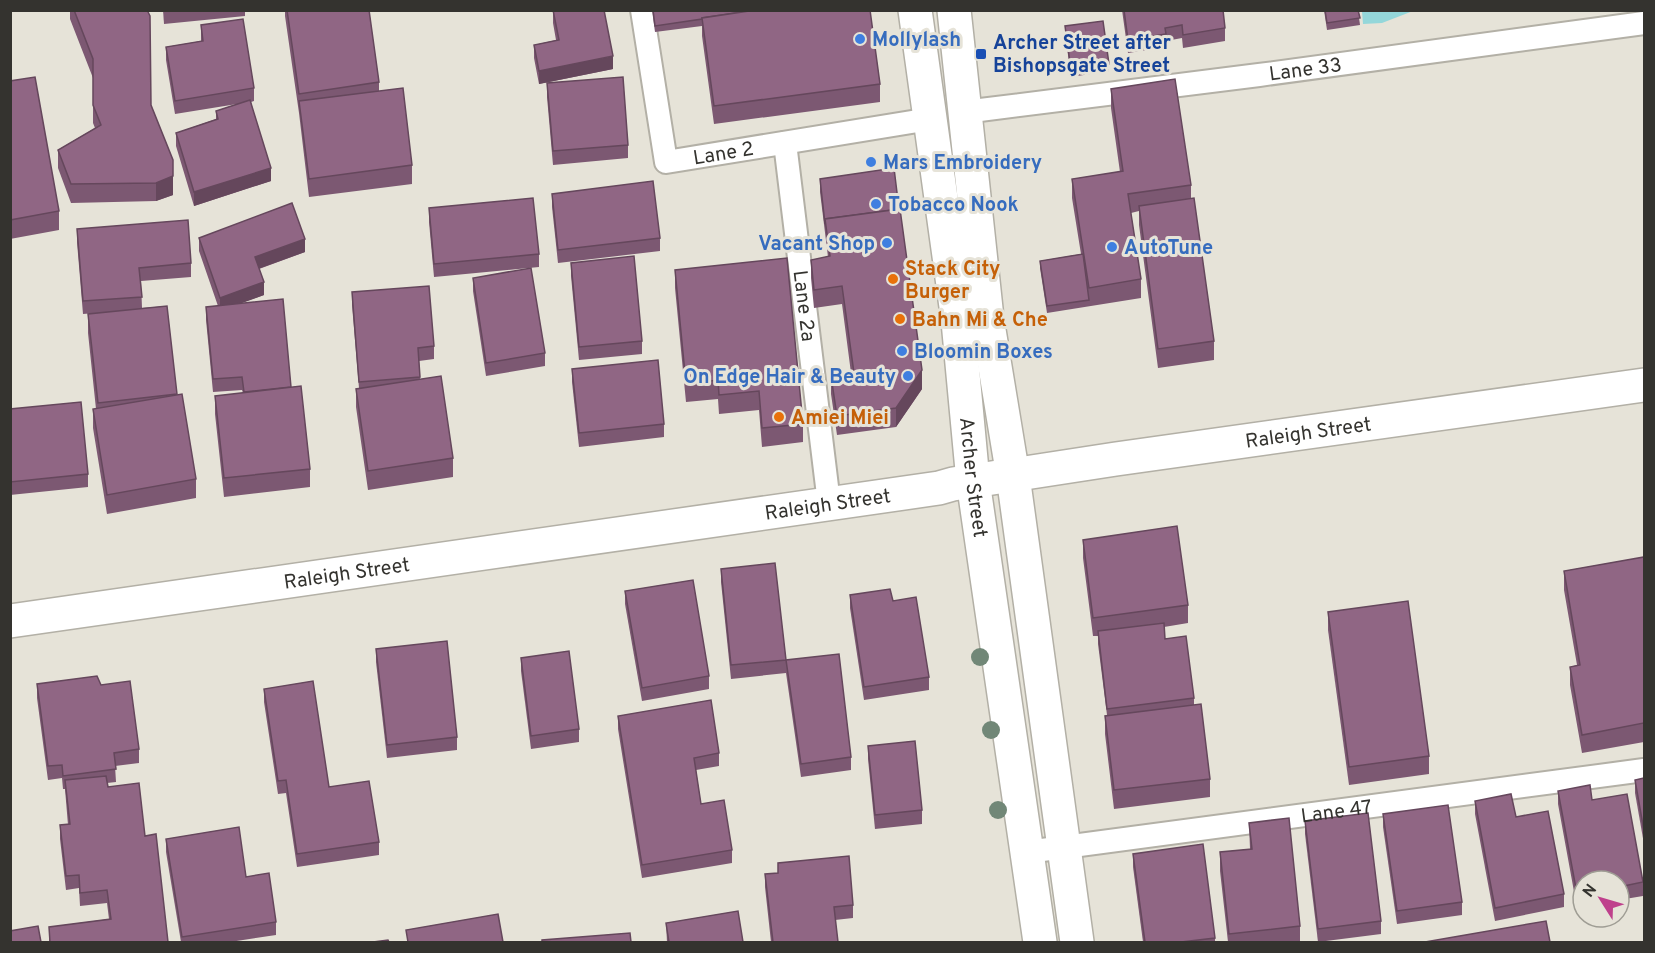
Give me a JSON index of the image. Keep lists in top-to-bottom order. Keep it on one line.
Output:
{"streets":{"main road":["Raleigh Street","Archer Street"],"lane":["Lane 33","Lane 2","Lane 2a","Lane 47"]},"crossings":[["Lane 33","Archer Street"],["Lane 2","Lane 2a"],["Lane 2","Archer Street"],["Lane 2a","Raleigh Street"],["Raleigh Street","Archer Street"],["Archer Street","Lane 47"]],"places":{"other":["Mollylash","Mars Embroidery","Tobacco Nook","Vacant Shop","AutoTune","Stack City Burger","Bahn Mi & Che","Bloomin Boxes","On Edge Hair & Beauty","Amiei Miei"],"transit":["Archer Street after Bishopsgate Street"]},"north":"top left"}
